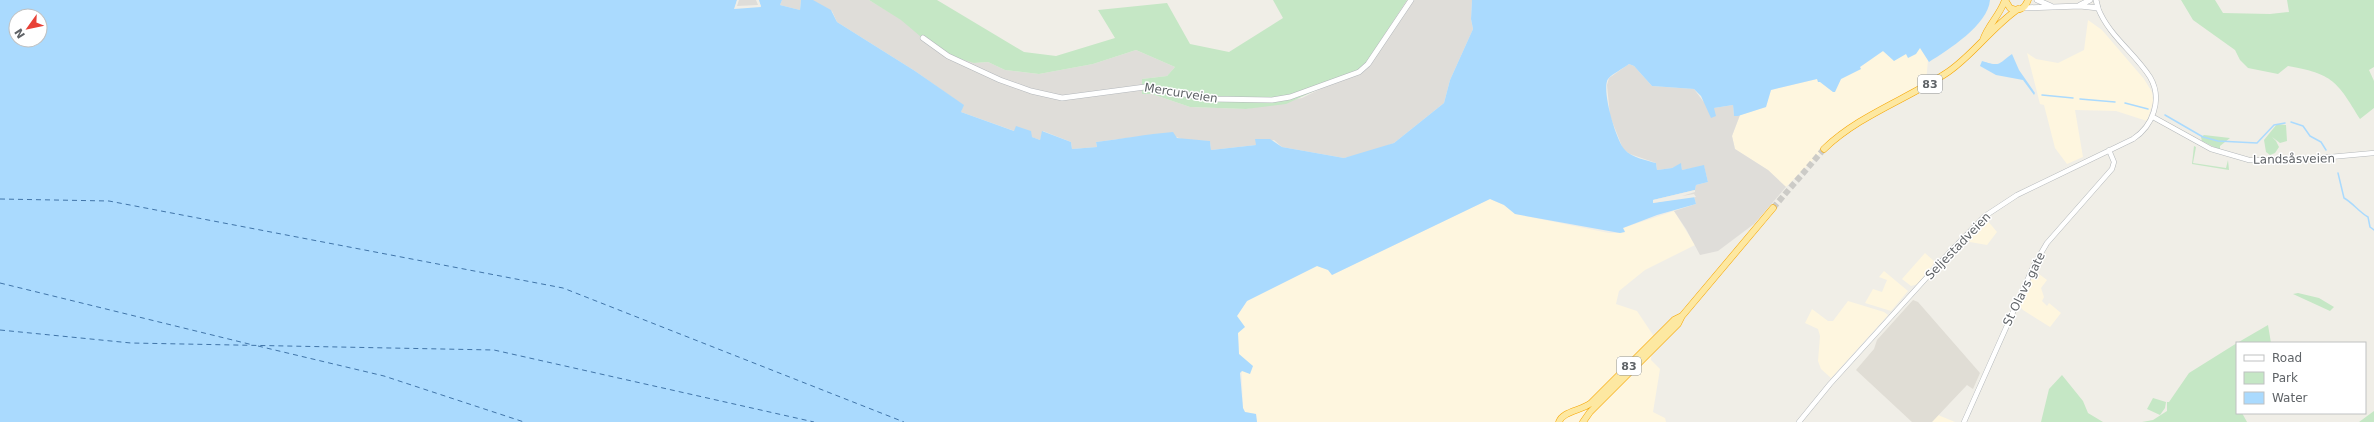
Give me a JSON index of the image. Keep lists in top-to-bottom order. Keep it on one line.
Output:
{"streets":{"highway":["83"],"main road":["Mercurveien"],"street":["Landsåsveien","Seljestadveien","St Olavs gate"]},"crossings":[["Landsåsveien","Seljestadveien"],["Seljestadveien","St Olavs gate"]],"legend":["Road","Park","Water"],"north":"bottom left"}
